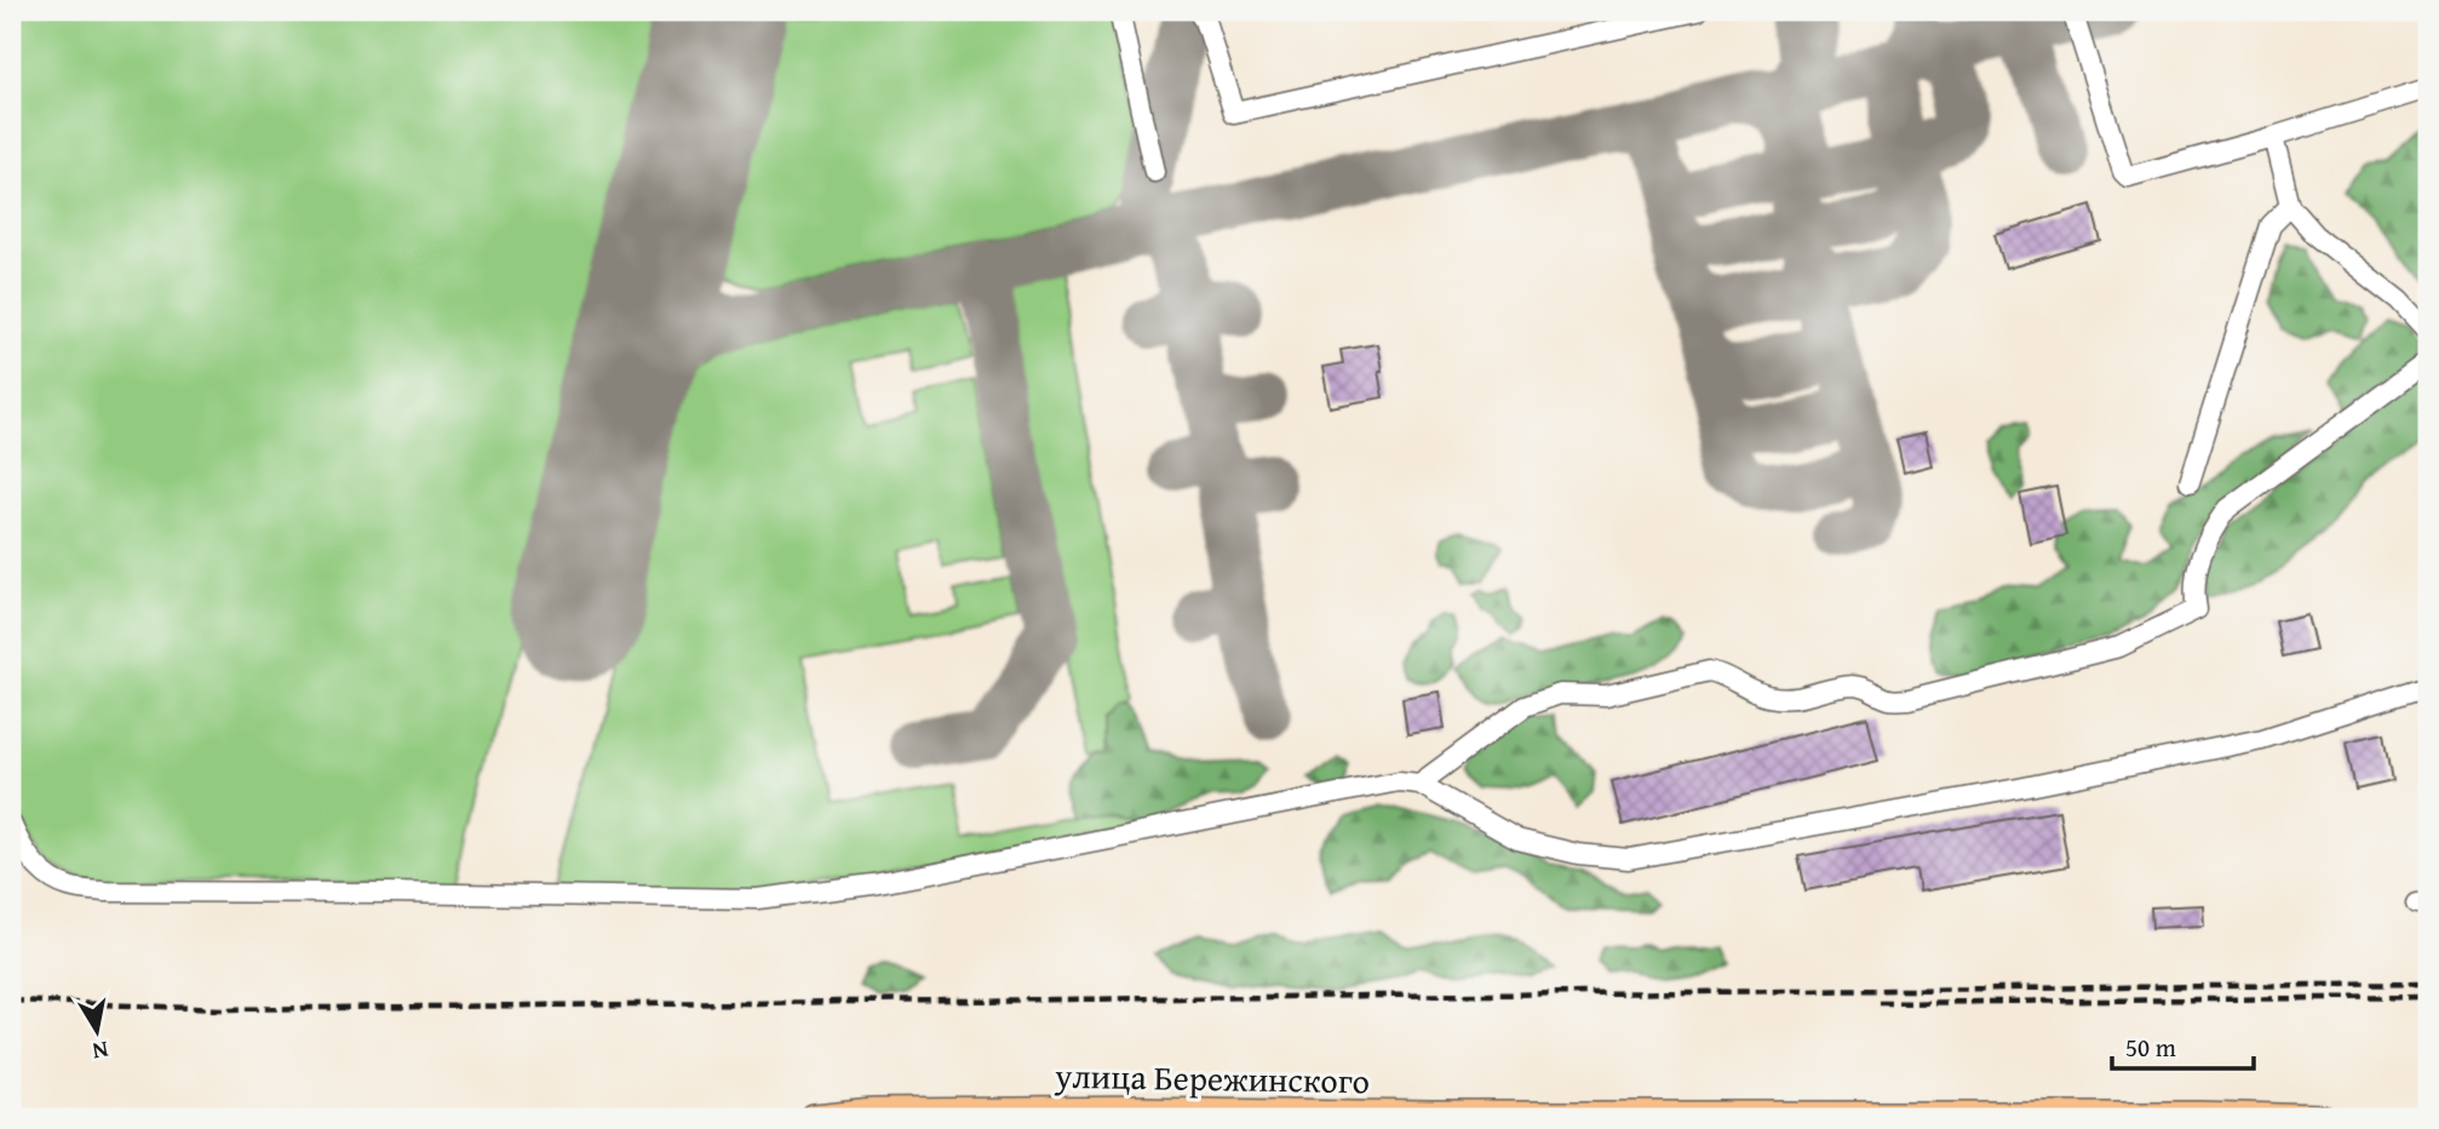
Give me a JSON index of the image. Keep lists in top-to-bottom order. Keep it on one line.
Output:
{"streets":{"main road":["улица Бережинского"]},"scale_bar":"50 m","north":"bottom"}
